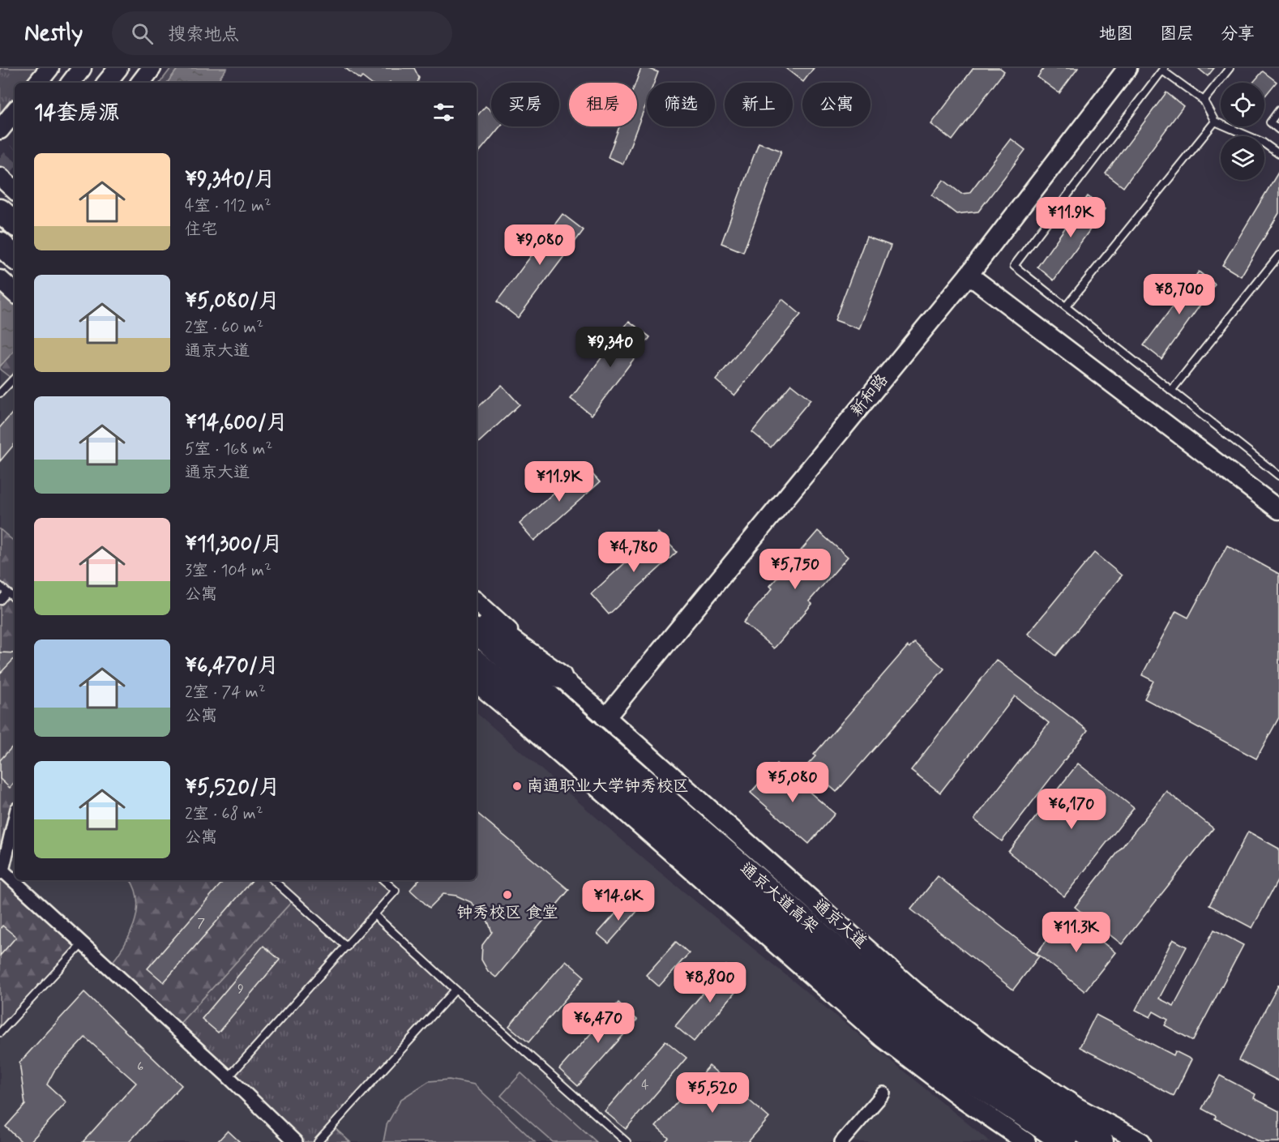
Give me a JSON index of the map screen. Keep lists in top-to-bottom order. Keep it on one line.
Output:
{"streets":{"highway":["通京大道高架"],"main road":["新和路","通京大道"]},"crossings":[["新和路","通京大道"]],"places":["南通职业大学钟秀校区","钟秀校区 食堂"],"house_numbers":["7","9","6","4"],"page":{"header":"Nestly","search":"搜索地点","nav":["地图","图层","分享"],"chip":["买房","租房","筛选","新上","公寓"],"heading":"14套房源","list":[{"name":"¥9,340/月","note":"4室 · 112 m² · 住宅"},{"name":"¥5,080/月","note":"2室 · 60 m² · 通京大道"},{"name":"¥14,600/月","note":"5室 · 168 m² · 通京大道"},{"name":"¥11,300/月","note":"3室 · 104 m² · 公寓"},{"name":"¥6,470/月","note":"2室 · 74 m² · 公寓"},{"name":"¥5,520/月","note":"2室 · 68 m² · 公寓"}],"price":["¥11.9K","¥9,080","¥8,700","¥9,340","¥11.9K","¥4,780","¥5,750","¥5,080","¥6,170","¥14.6K","¥11.3K","¥8,800","¥6,470","¥5,520"]}}
